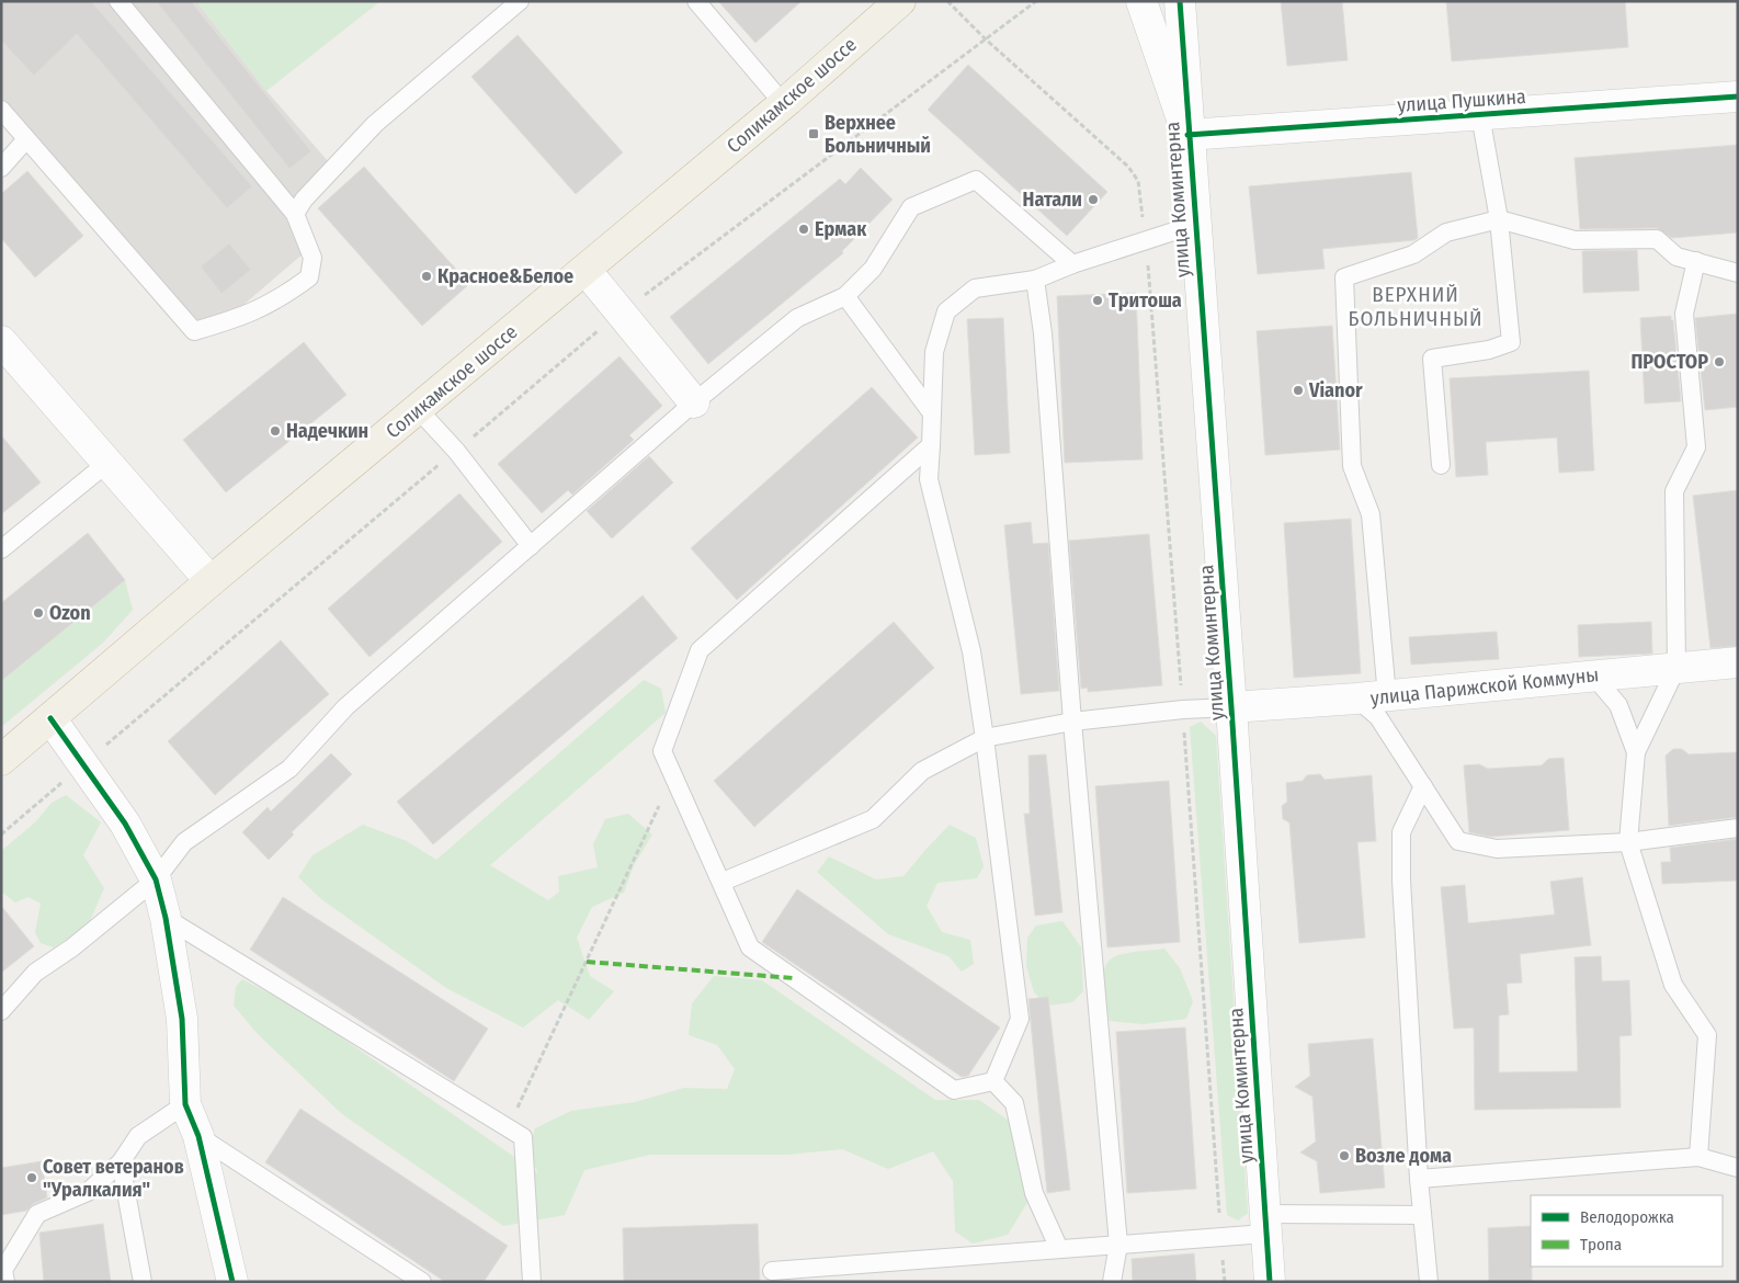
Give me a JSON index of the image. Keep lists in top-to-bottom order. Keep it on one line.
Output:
{"streets":{"highway":["Соликамское шоссе"],"street":["улица Пушкина","улица Коминтерна","улица Парижской Коммуны"]},"crossings":[["улица Пушкина","улица Коминтерна"],["улица Коминтерна","улица Парижской Коммуны"]],"districts":["ВЕРХНИЙ БОЛЬНИЧНЫЙ"],"places":{"transit":["Верхнее Больничный"],"other":["Натали","Ермак","Красное&Белое","Тритоша","ПРОСТОР","Vianor","Надечкин","Ozon","Возле дома","Совет ветеранов \"Уралкалия\""]},"legend":["Велодорожка","Тропа"]}
